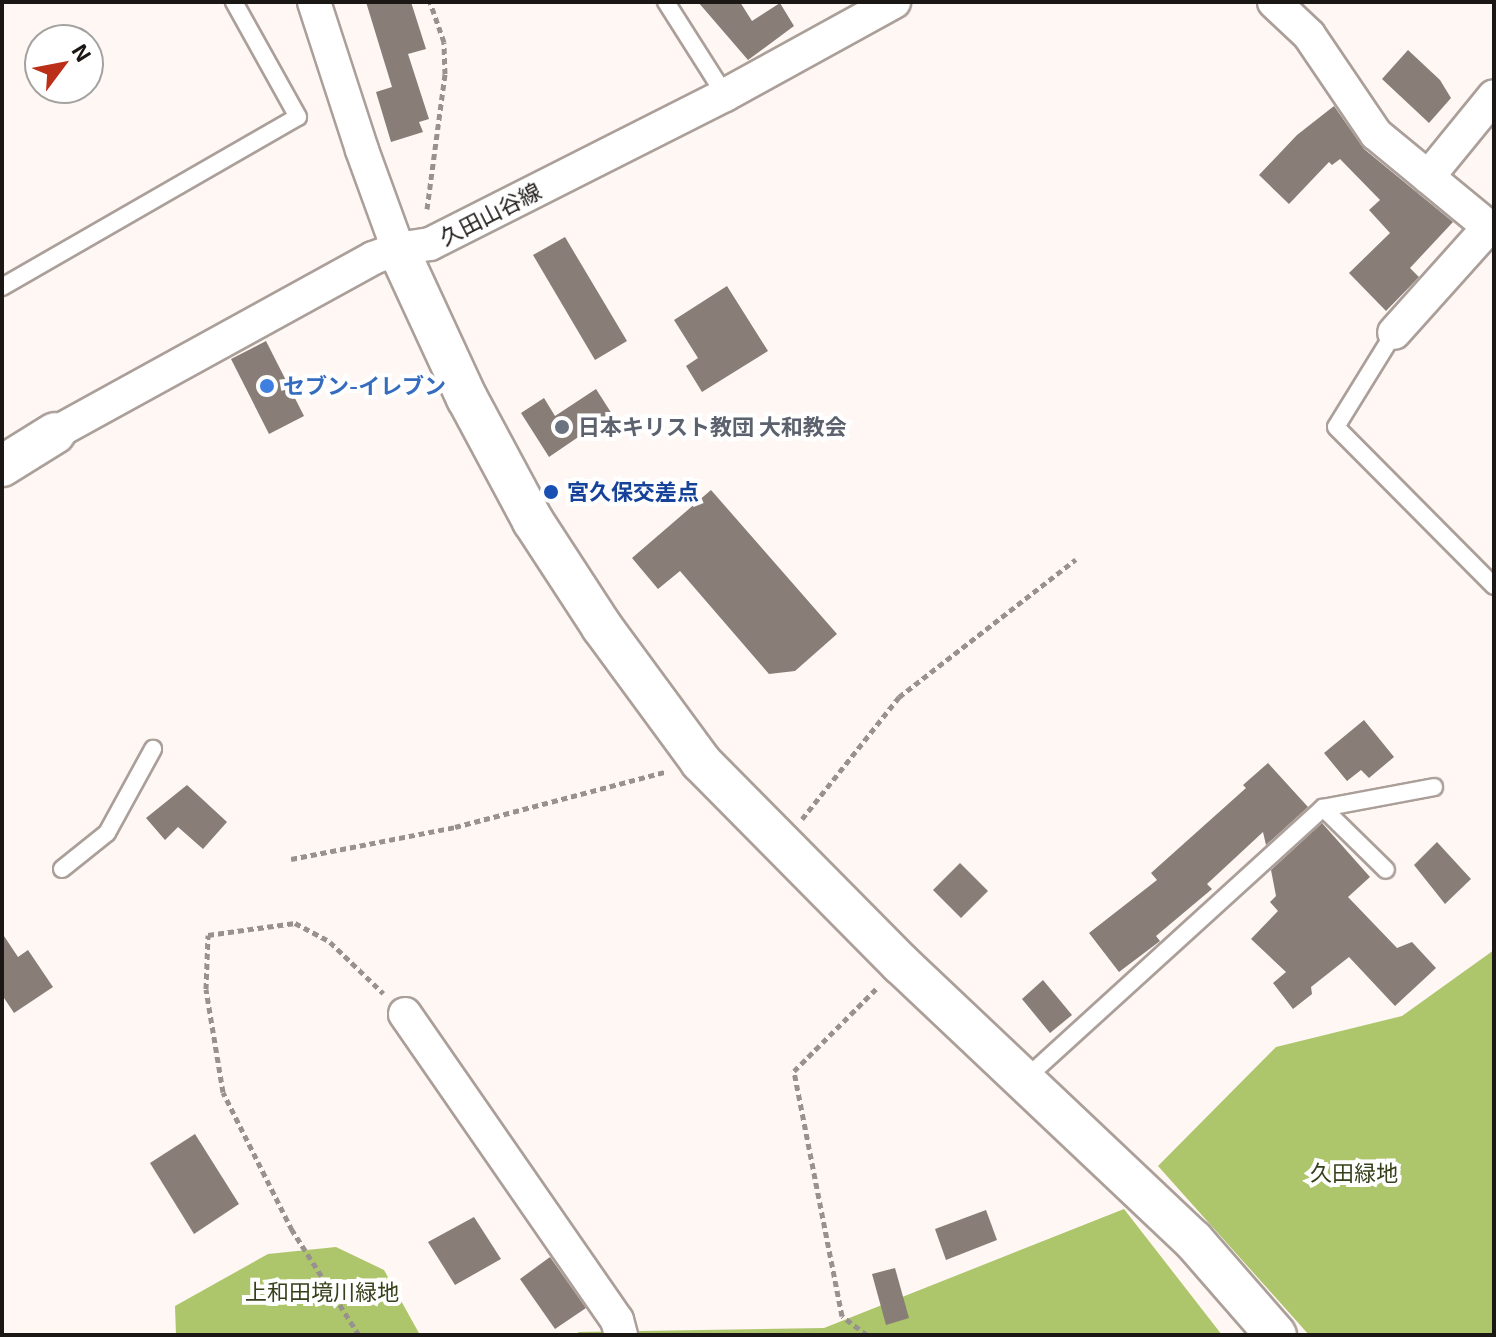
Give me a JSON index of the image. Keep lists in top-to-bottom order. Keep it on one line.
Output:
{"streets":{"street":["久田山谷線"]},"parks":["久田緑地","上和田境川緑地"],"places":["セブン-イレブン","日本キリスト教団 大和教会","宮久保交差点"],"north":"top right"}
